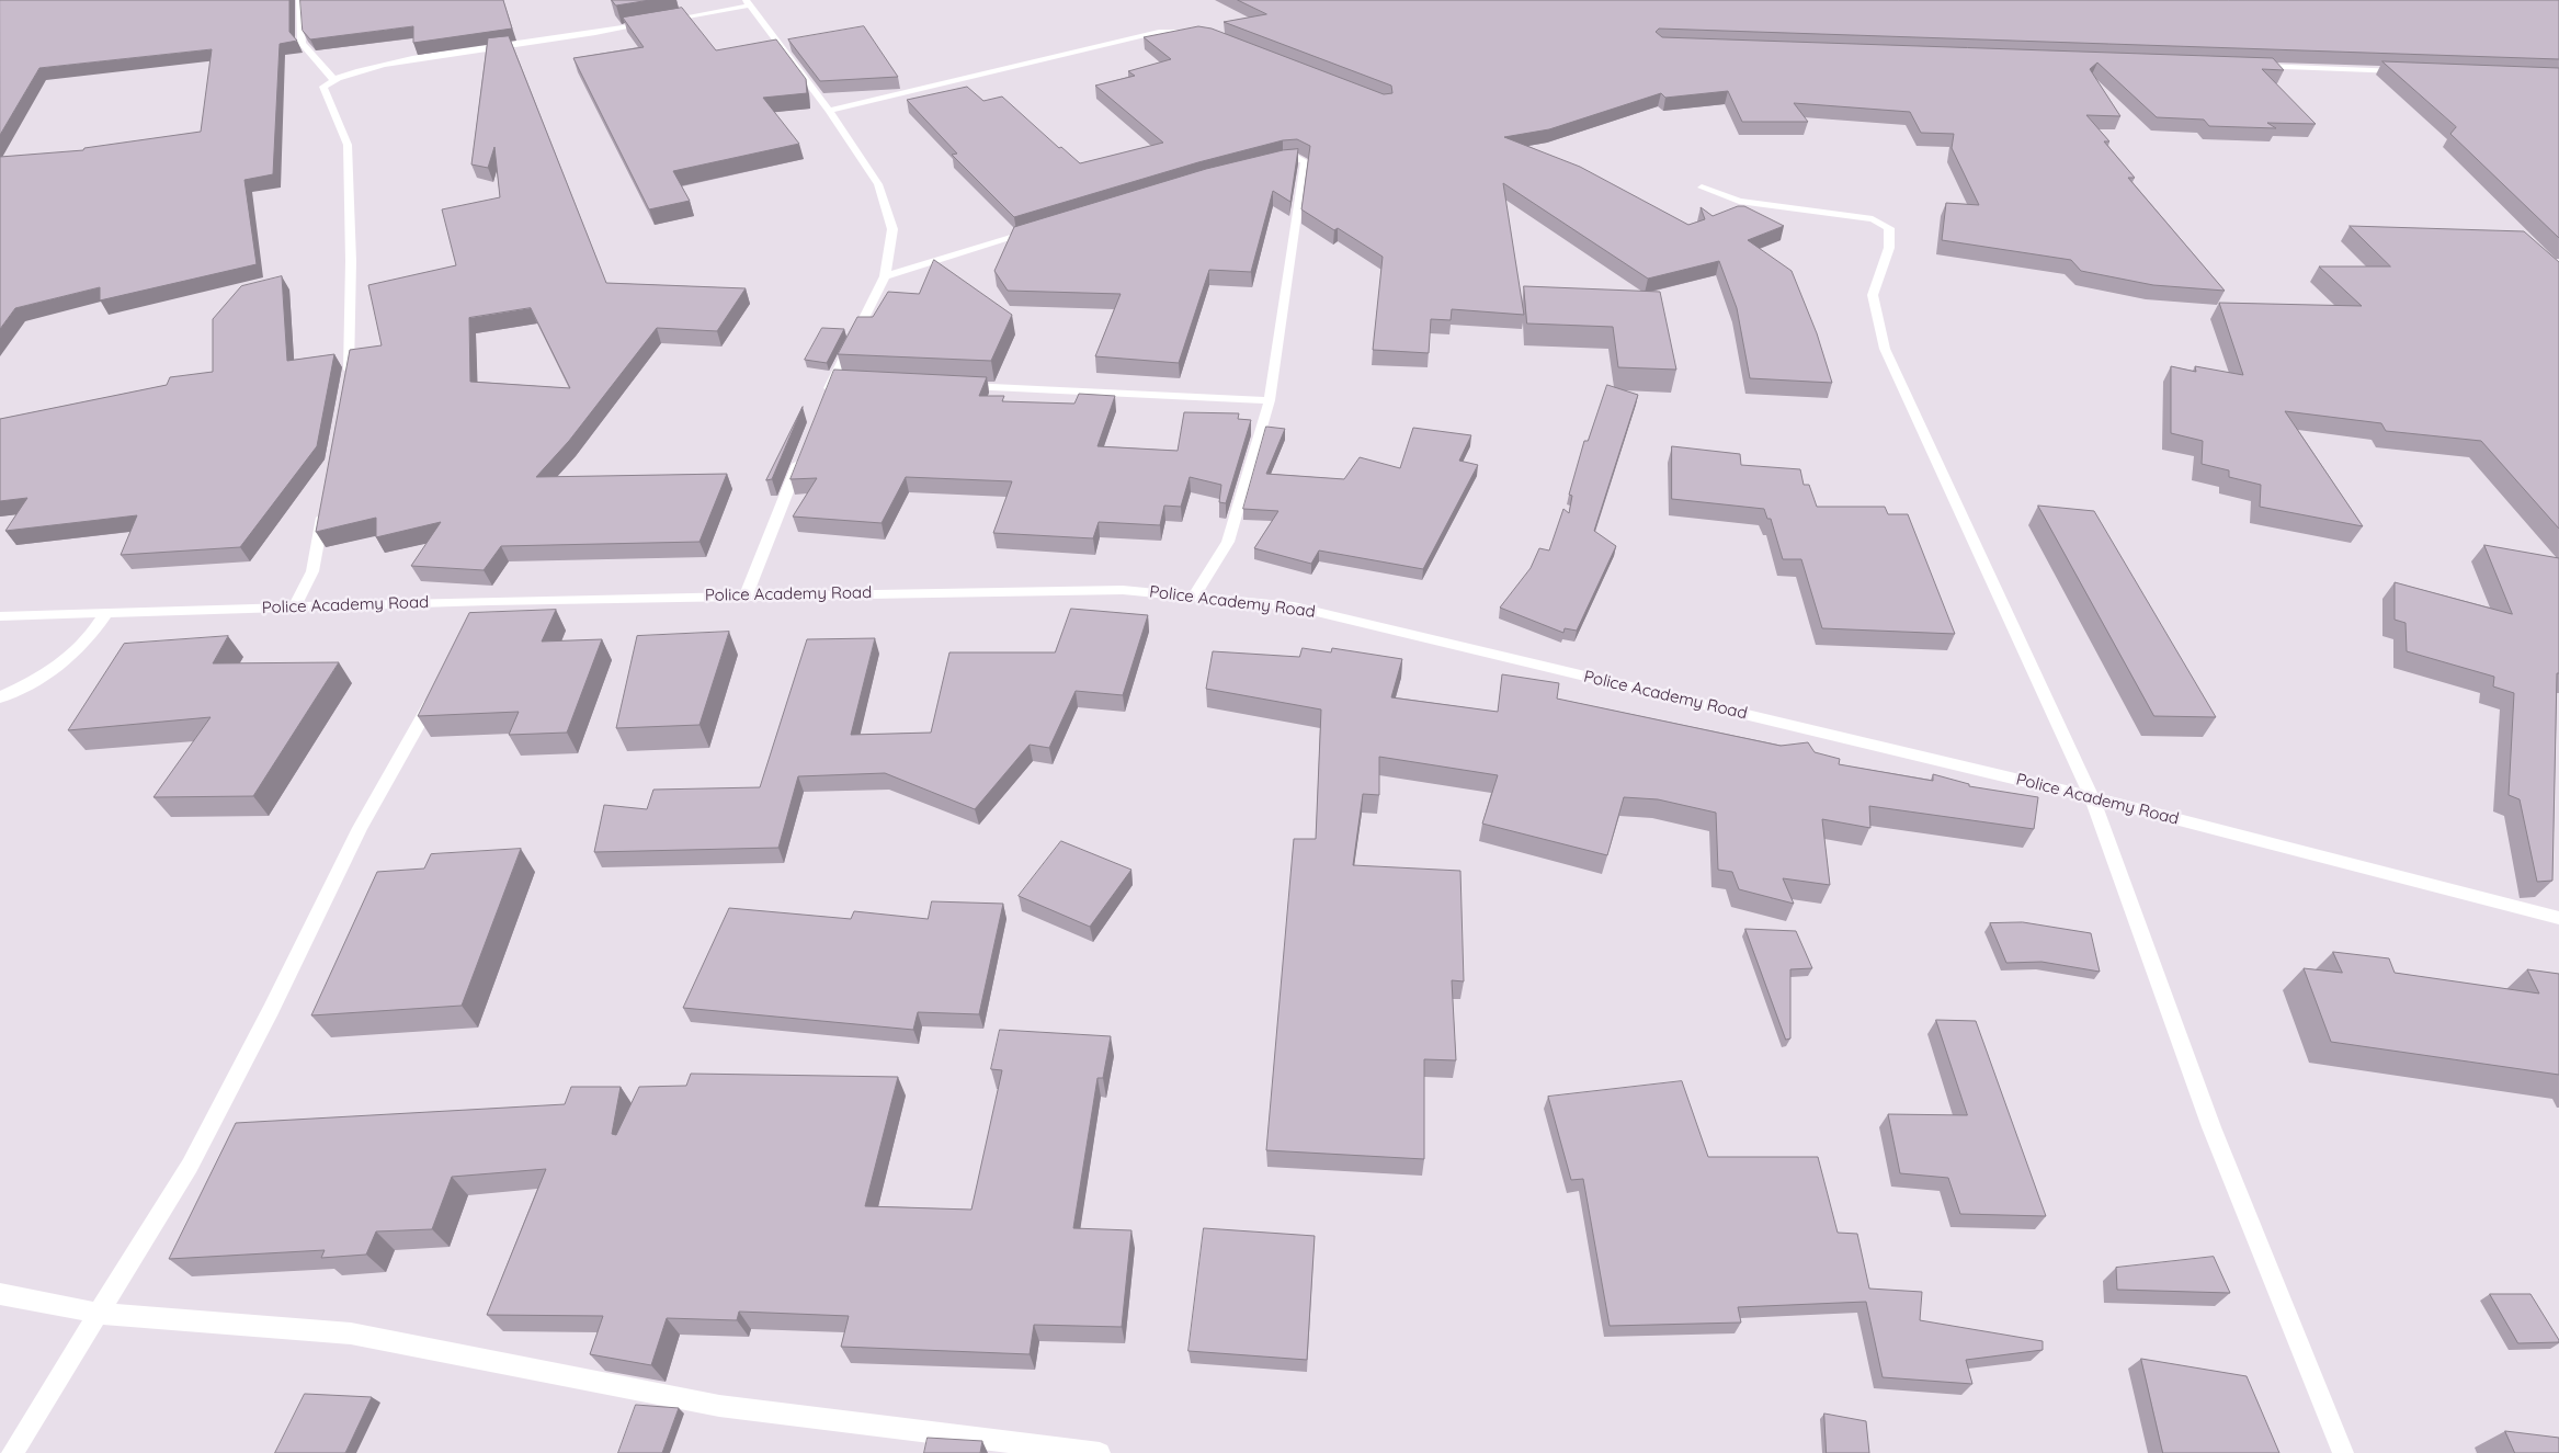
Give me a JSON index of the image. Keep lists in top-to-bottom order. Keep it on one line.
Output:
{"streets":{"street":["Police Academy Road"]}}
